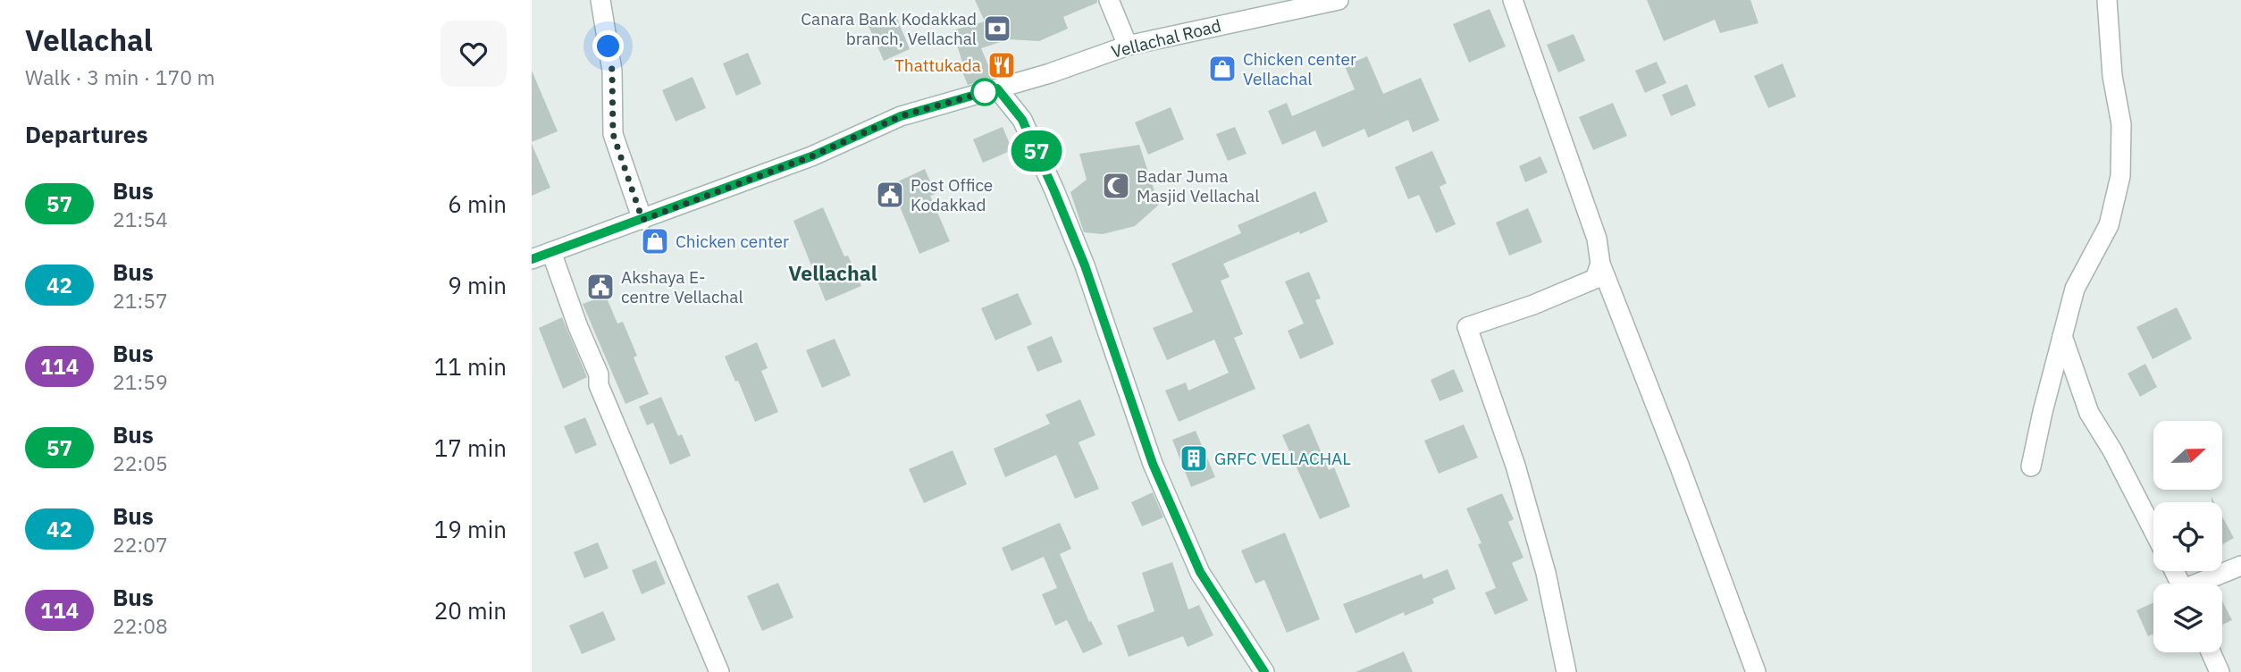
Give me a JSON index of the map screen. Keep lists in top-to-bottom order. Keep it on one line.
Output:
{"streets":{"street":["Vellachal Road"]},"districts":["Vellachal"],"places":{"bank":["Canara Bank Kodakkad branch, Vellachal"],"restaurant":["Thattukada"],"shop":["Chicken center Vellachal","Chicken center"],"mosque":["Badar Juma Masjid Vellachal"],"public building":["Post Office Kodakkad","Akshaya E- centre Vellachal"],"building":["GRFC VELLACHAL"]},"lines":["bus line 57"],"north":"right","page":{"heading":[["Vellachal","Walk · 3 min · 170 m"],"Departures"],"on_map":"57","list":[{"mark":"57","name":"Bus","note":"21:54","value":"6 min"},{"mark":"42","name":"Bus","note":"21:57","value":"9 min"},{"mark":"114","name":"Bus","note":"21:59","value":"11 min"},{"mark":"57","name":"Bus","note":"22:05","value":"17 min"},{"mark":"42","name":"Bus","note":"22:07","value":"19 min"},{"mark":"114","name":"Bus","note":"22:08","value":"20 min"}]}}
